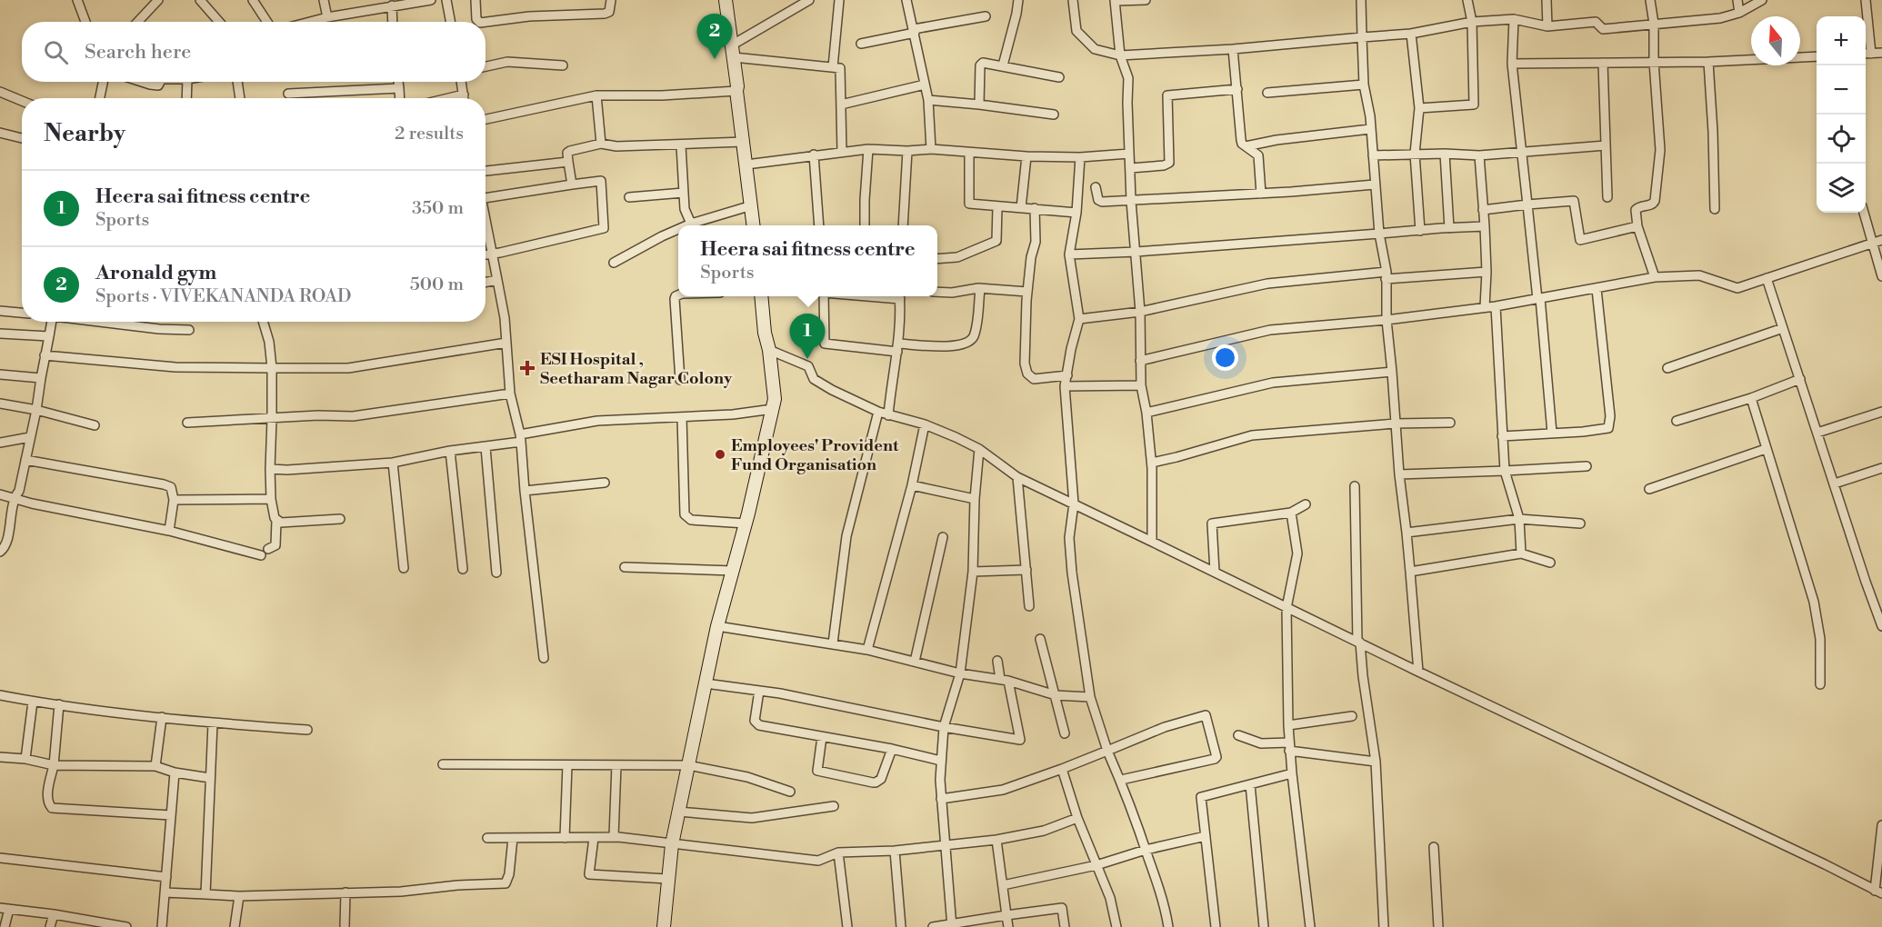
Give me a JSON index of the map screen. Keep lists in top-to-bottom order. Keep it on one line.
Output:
{"places":{"health":["ESI Hospital , Seetharam Nagar Colony"],"other":["Employees' Provident Fund Organisation"]},"north":"top","page":{"pins":["2","1"],"map_buttons":["+","−"],"search":"Search here","heading":["Nearby","2 results"],"list":[{"mark":"1","name":"Heera sai fitness centre","note":"Sports","value":"350 m"},{"mark":"2","name":"Aronald gym","note":"Sports · VIVEKANANDA ROAD","value":"500 m"}],"popup":["Heera sai fitness centre","Sports"]}}
